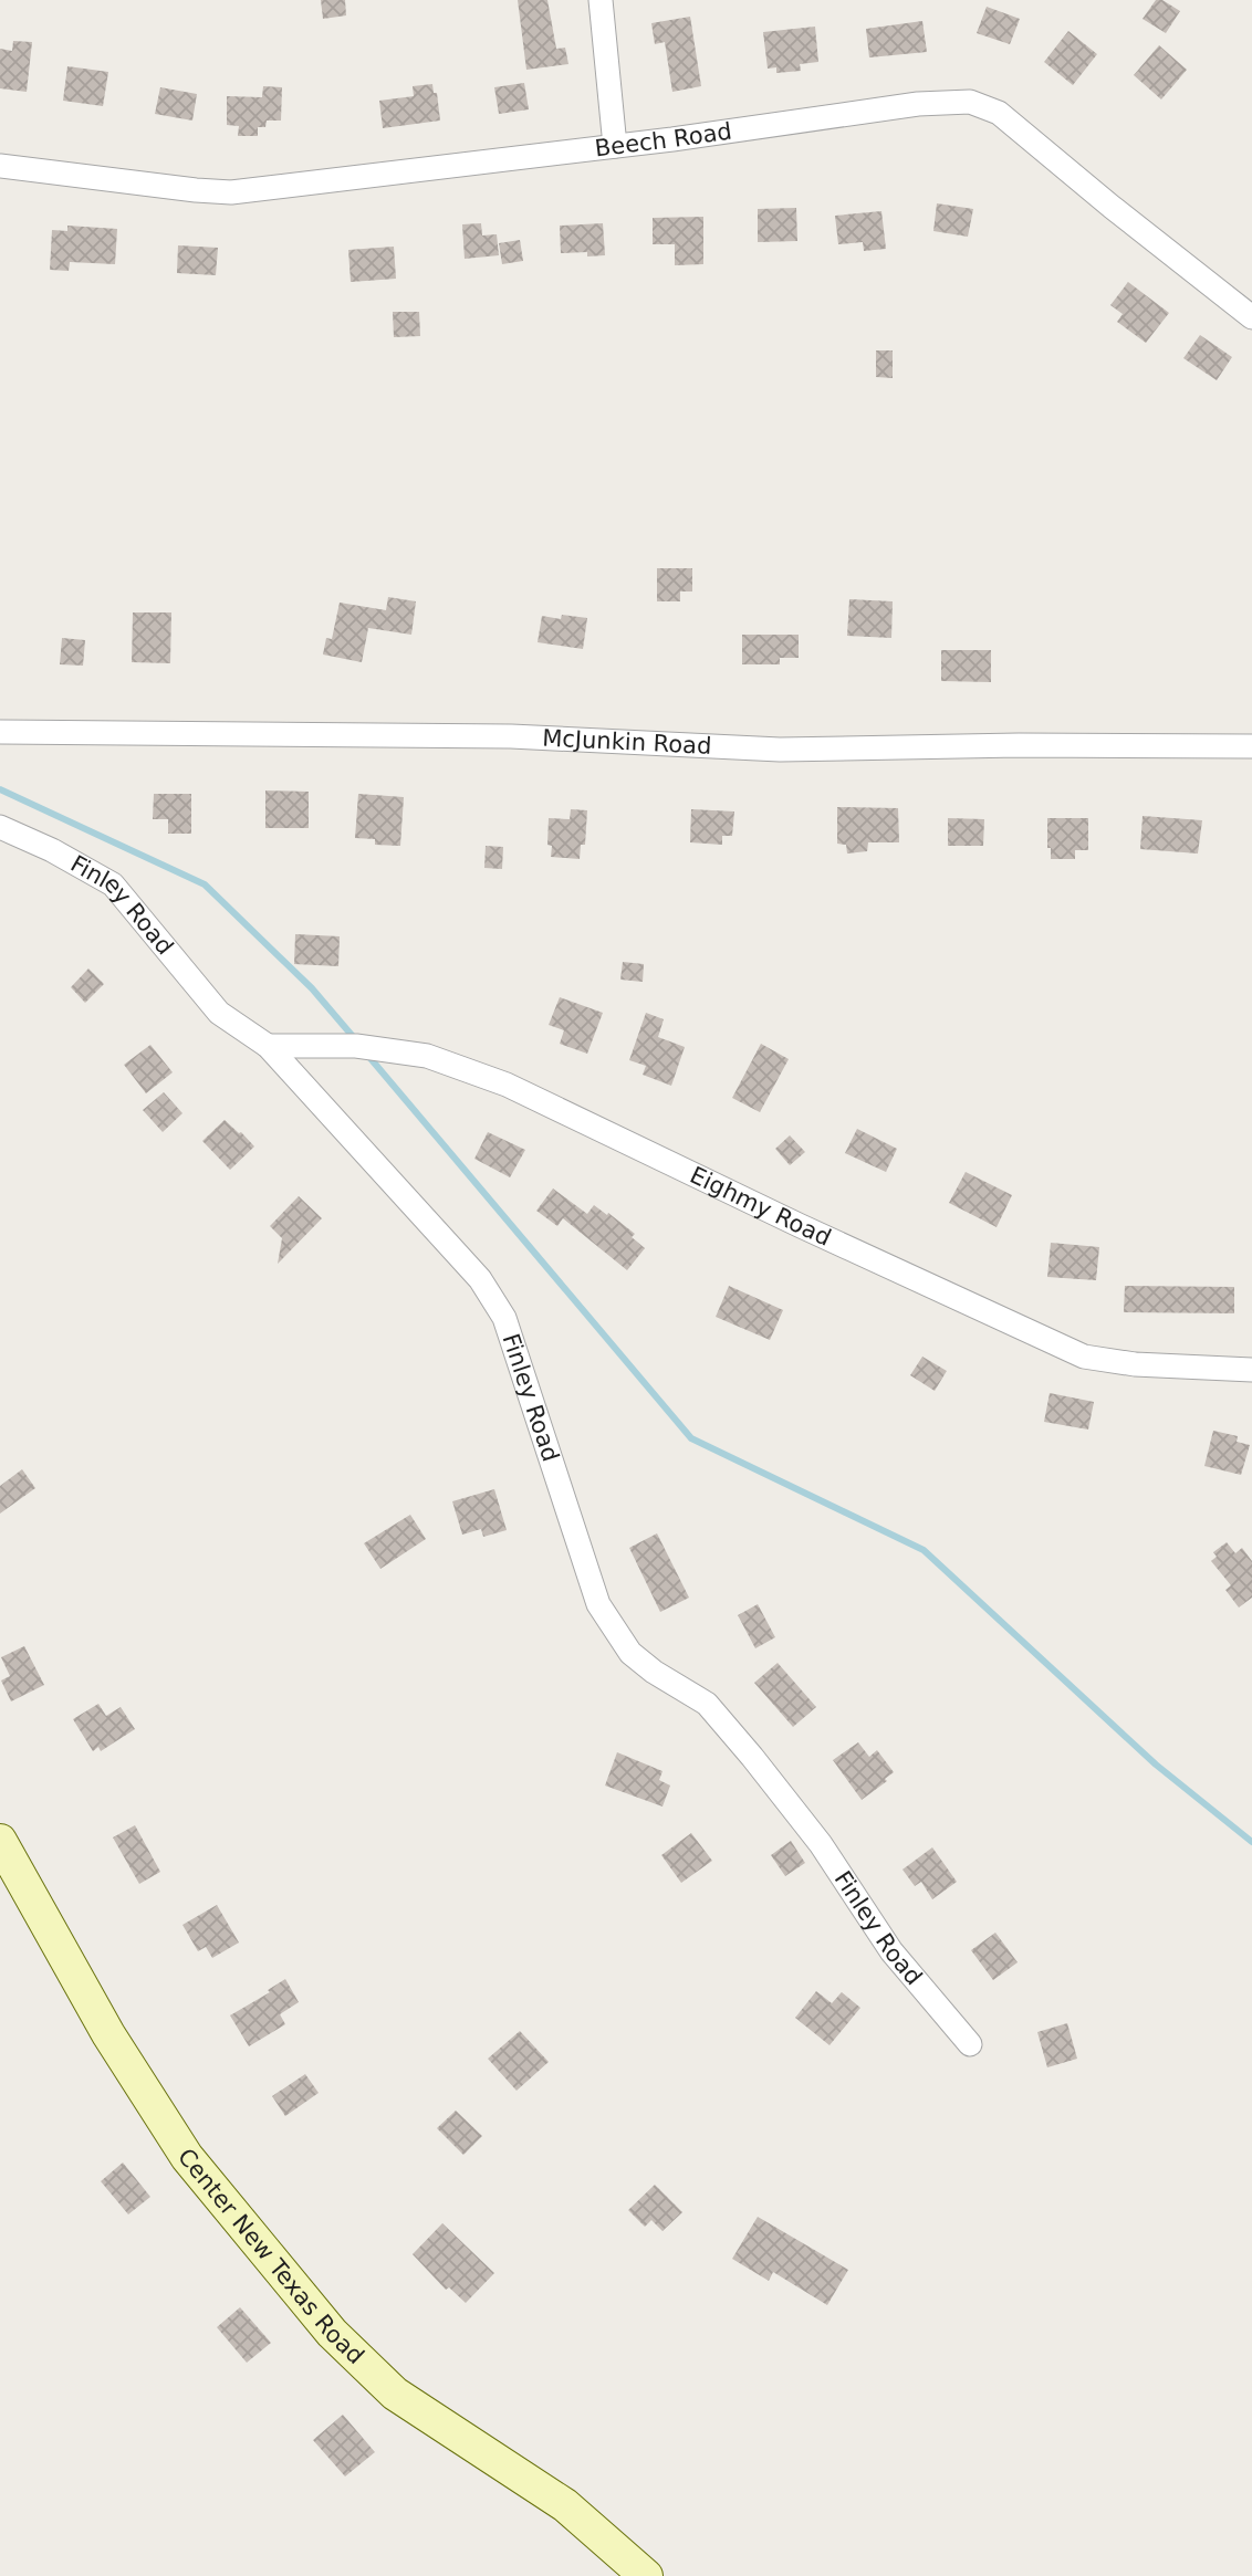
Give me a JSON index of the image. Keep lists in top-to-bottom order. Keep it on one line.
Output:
{"streets":{"street":["Beech Road","McJunkin Road","Finley Road","Eighmy Road","Center New Texas Road"]},"crossings":[["Finley Road","Eighmy Road"]]}
